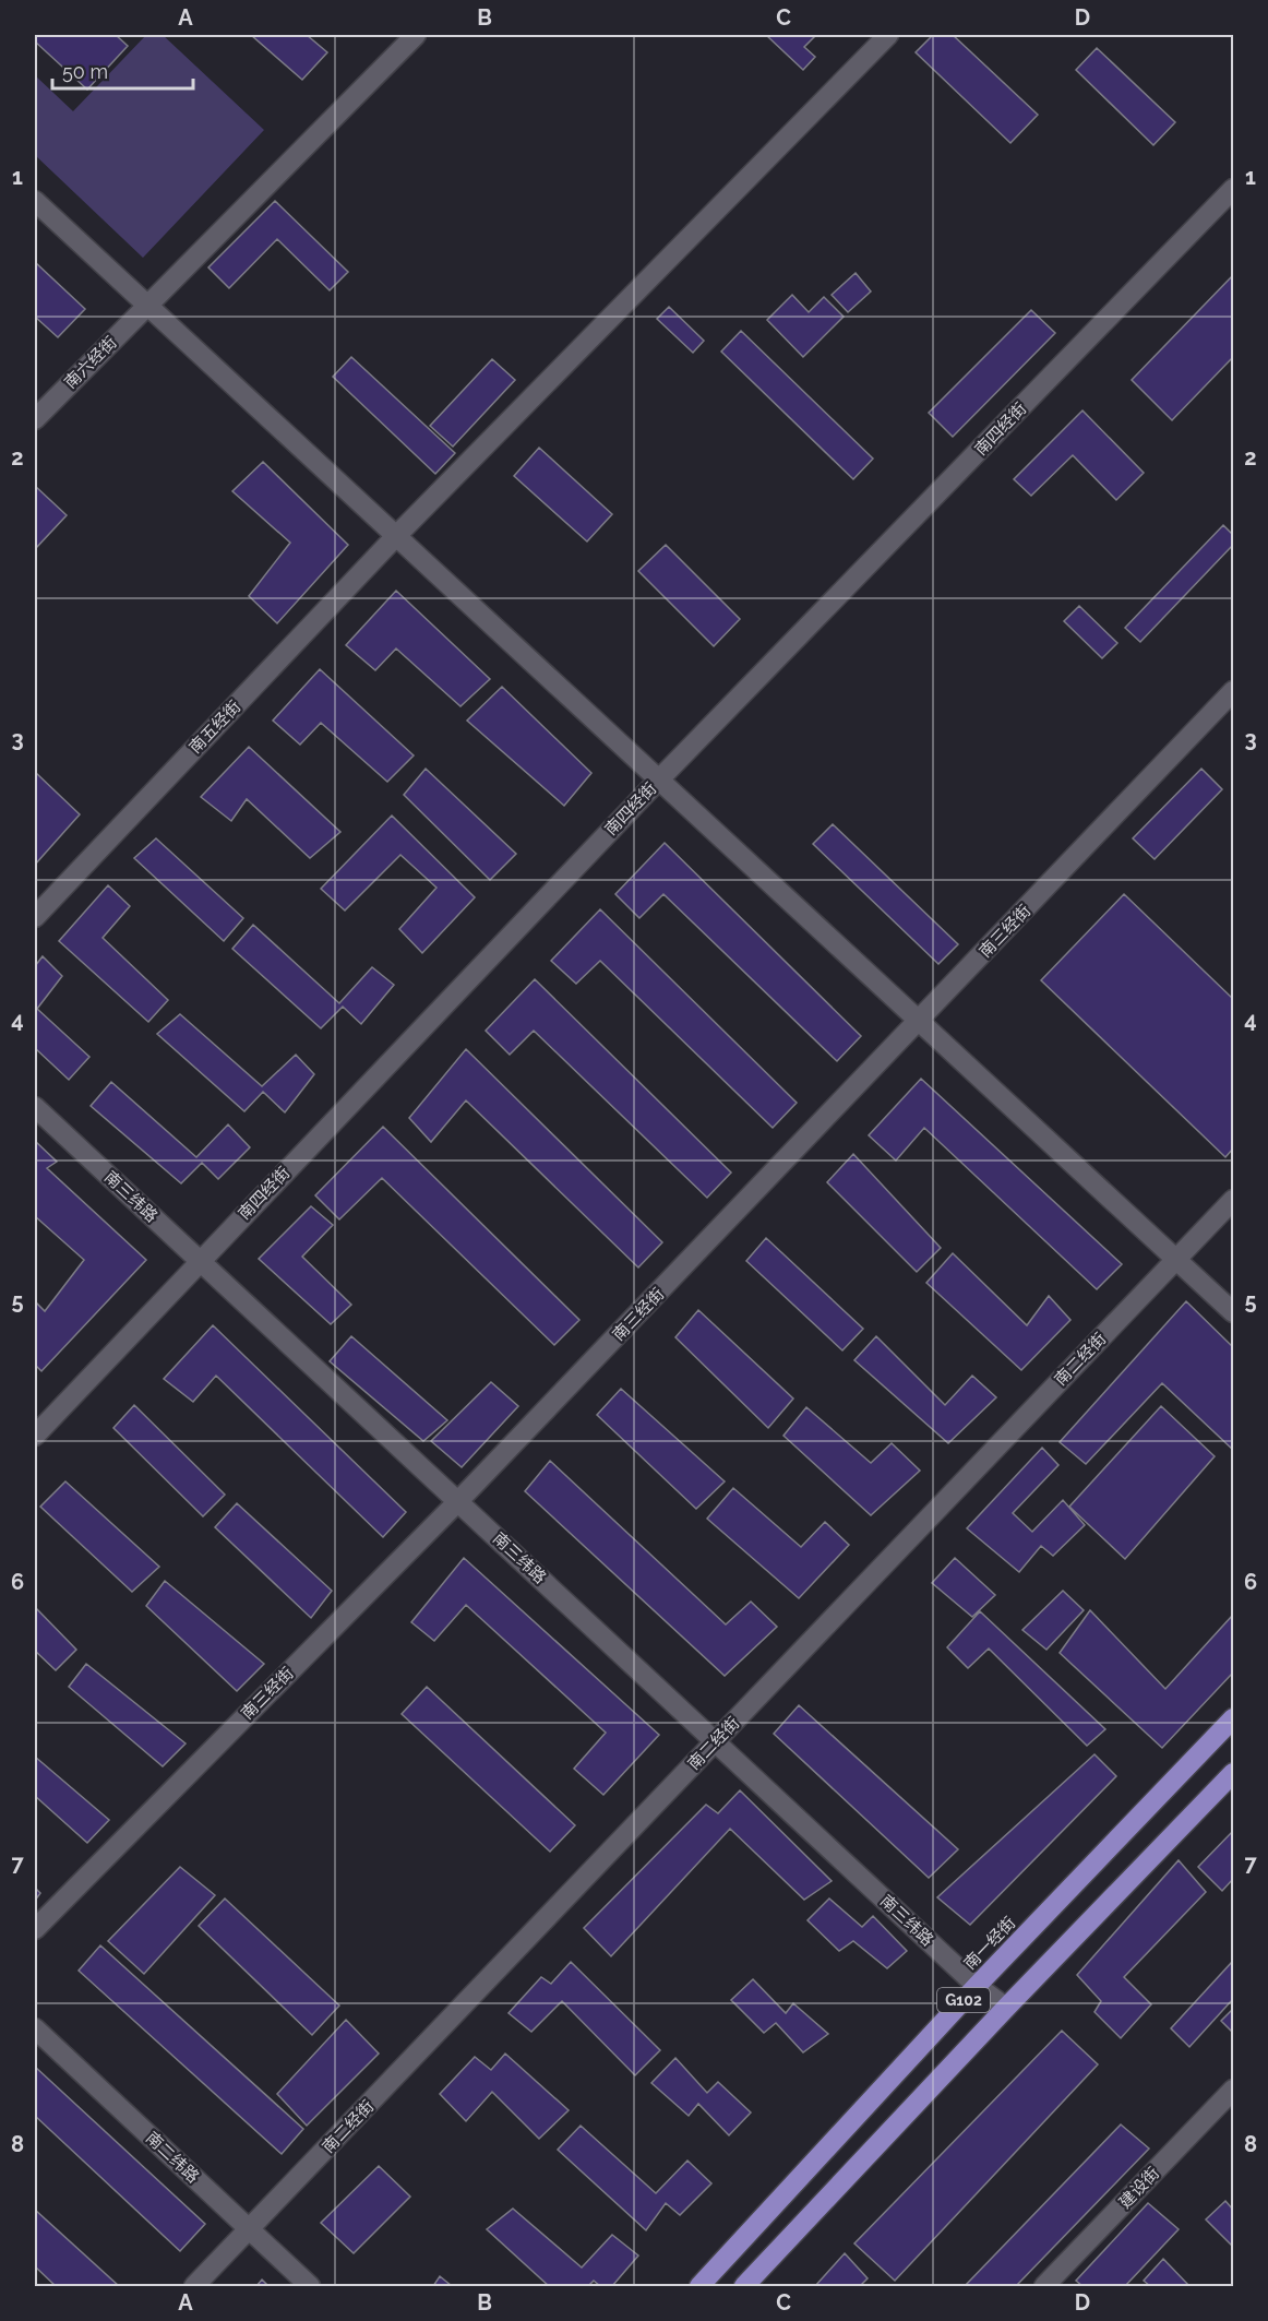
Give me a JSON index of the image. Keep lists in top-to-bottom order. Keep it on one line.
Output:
{"streets":{"highway":["南一经街","G102"],"street":["南六经街","南四经街","南五经街","南三经街","南三纬路","南二经街","南二纬路","建设街"]},"crossings":[["南四经街","南三纬路"],["南三经街","南三纬路"],["南三纬路","南二经街"],["南三纬路","南一经街"],["南三纬路","G102"],["南二经街","南二纬路"]],"scale_bar":"50 m","grid":{"columns":["A","B","C","D"],"rows":["1","2","3","4","5","6","7","8"]}}
